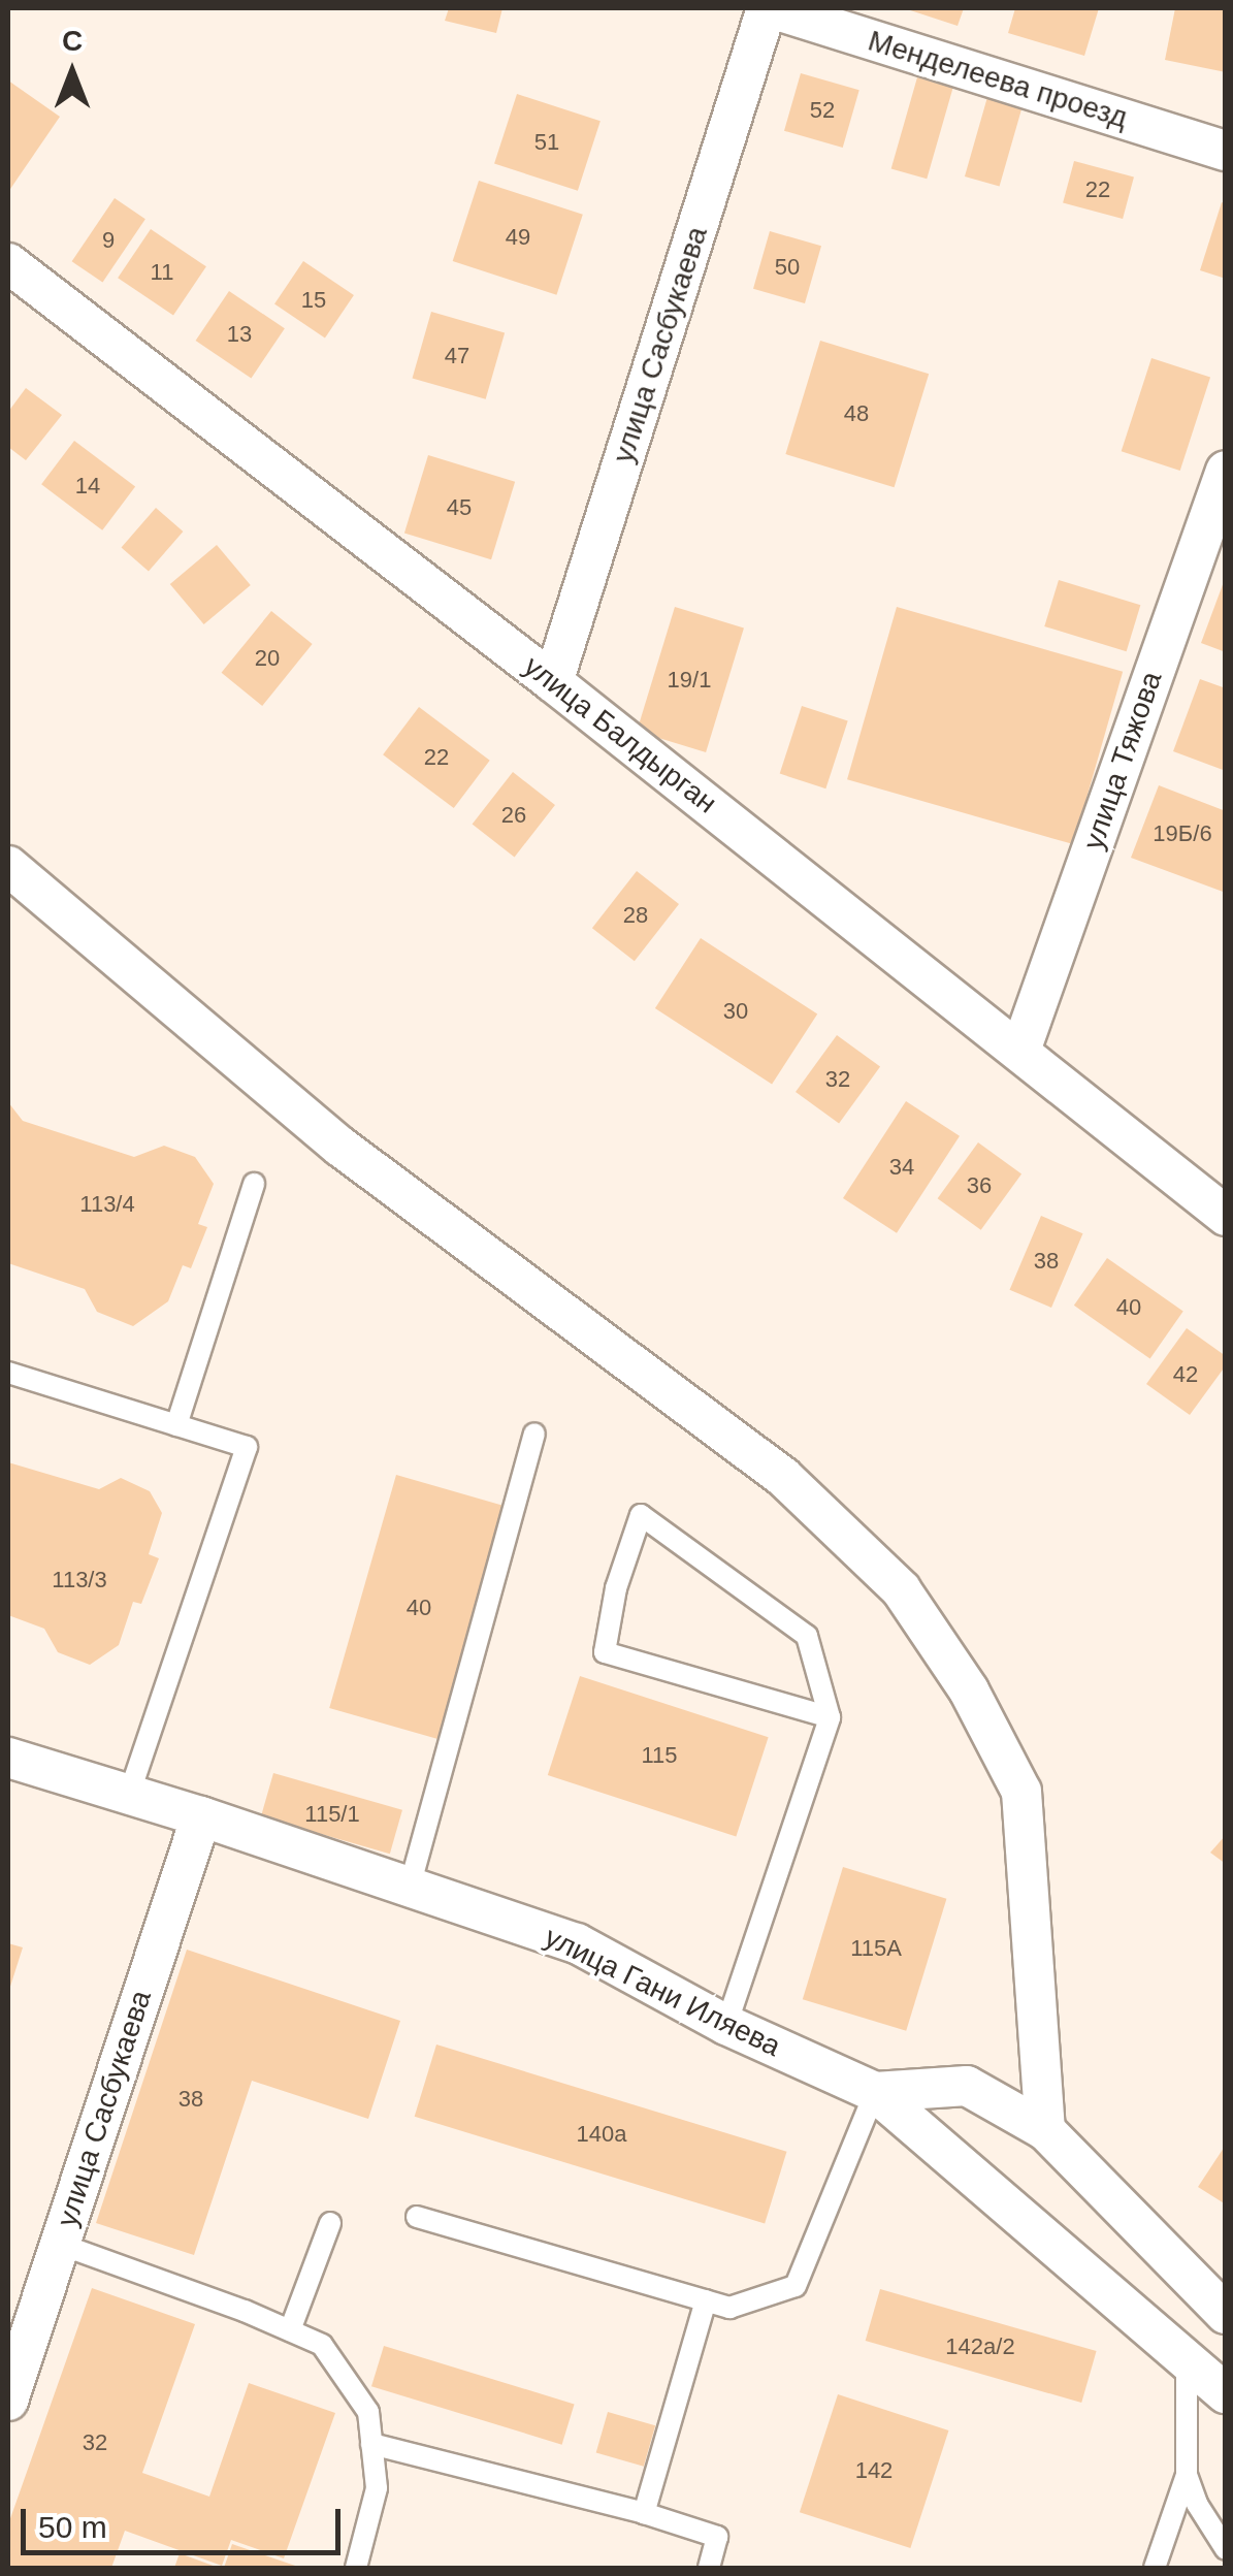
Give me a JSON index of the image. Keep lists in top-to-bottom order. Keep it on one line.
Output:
{"streets":{"street":["Менделеева проезд","улица Сасбукаева","улица Балдырган","улица Тяжова","улица Гани Иляева"]},"crossings":[["Менделеева проезд","улица Сасбукаева"],["улица Сасбукаева","улица Балдырган"],["улица Сасбукаева","улица Гани Иляева"],["улица Балдырган","улица Тяжова"]],"house_numbers":["52","51","22","49","9","50","11","15","13","47","48","14","45","20","19/1","22","26","19Б/6","28","30","32","34","36","113/4","38","40","42","113/3","40","115","115/1","115А","38","140а","142а/2","32","142"],"scale_bar":"50 m","north":"top"}
